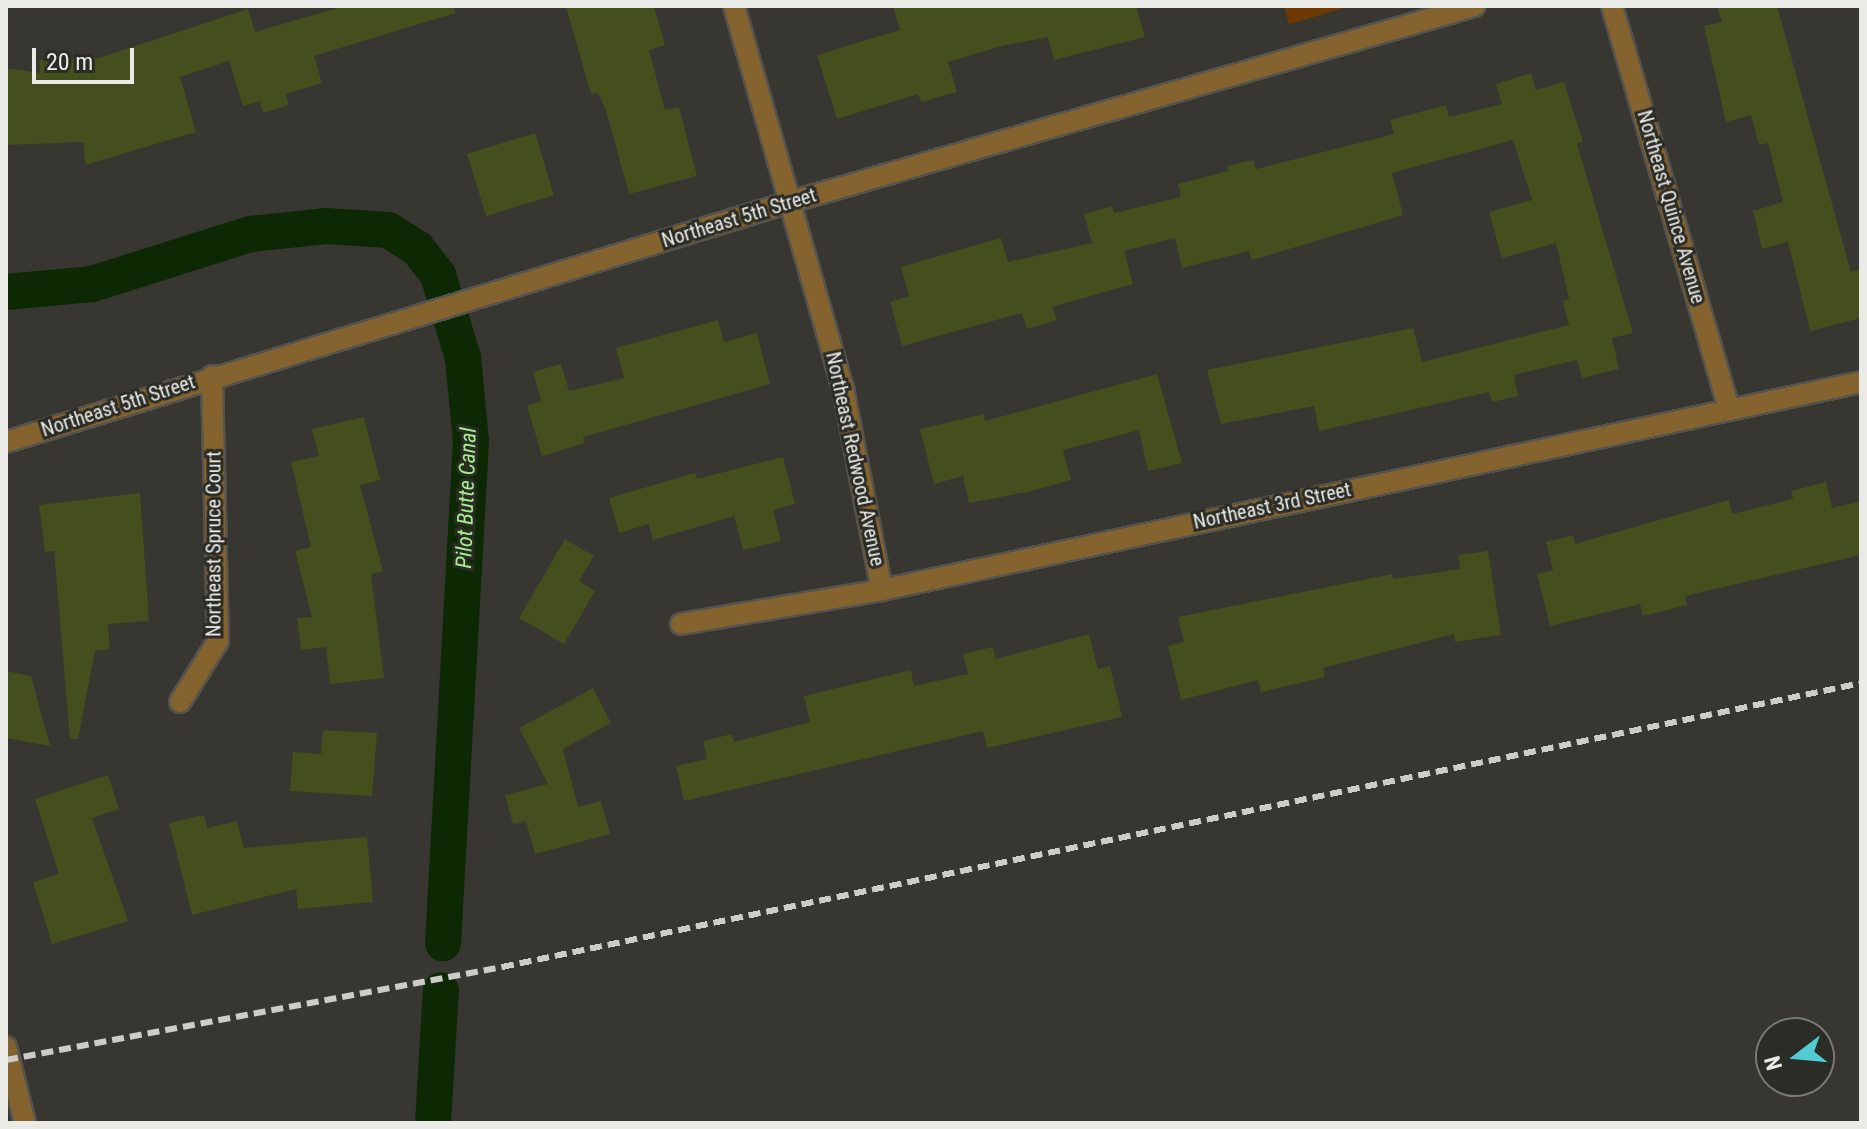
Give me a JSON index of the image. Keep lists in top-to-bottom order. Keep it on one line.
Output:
{"streets":{"street":["Northeast Quince Avenue","Northeast 5th Street","Northeast Redwood Avenue","Northeast 3rd Street","Northeast Spruce Court"]},"crossings":[["Northeast Quince Avenue","Northeast 3rd Street"],["Northeast 5th Street","Northeast Redwood Avenue"],["Northeast 5th Street","Northeast Spruce Court"],["Northeast Redwood Avenue","Northeast 3rd Street"]],"water":["Pilot Butte Canal"],"scale_bar":"20 m","north":"left"}
